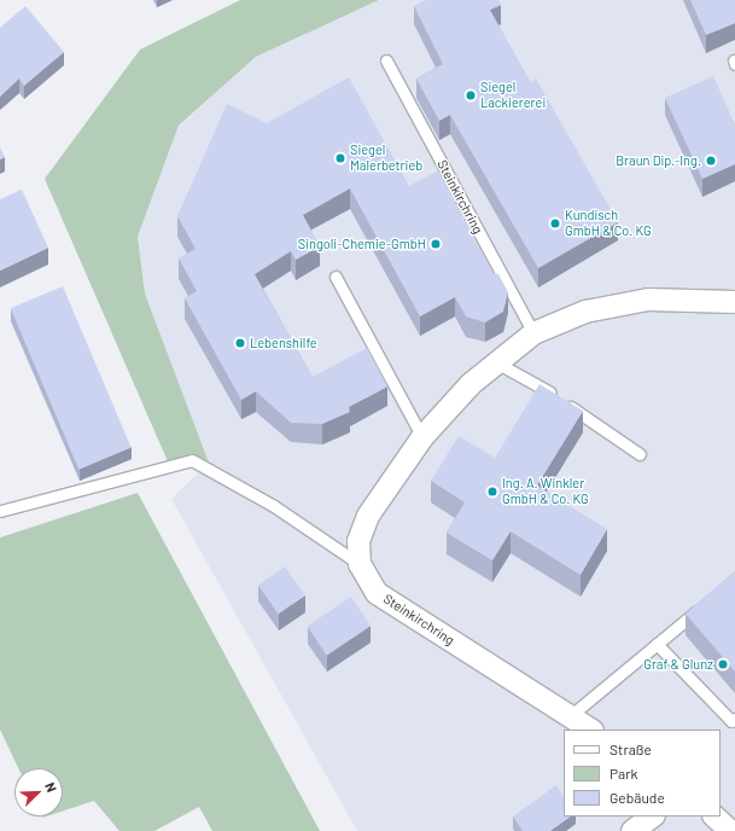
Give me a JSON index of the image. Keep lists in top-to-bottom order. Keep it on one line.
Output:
{"streets":{"street":["Steinkirchring"]},"places":["Siegel Lackiererei","Siegel Malerbetrieb","Braun Dip.-Ing.","Kundisch GmbH & Co. KG","Singoli-Chemie-GmbH","Lebenshilfe","Ing. A. Winkler GmbH & Co. KG","Graf & Glunz"],"legend":["Straße","Park","Gebäude"],"north":"top right"}
